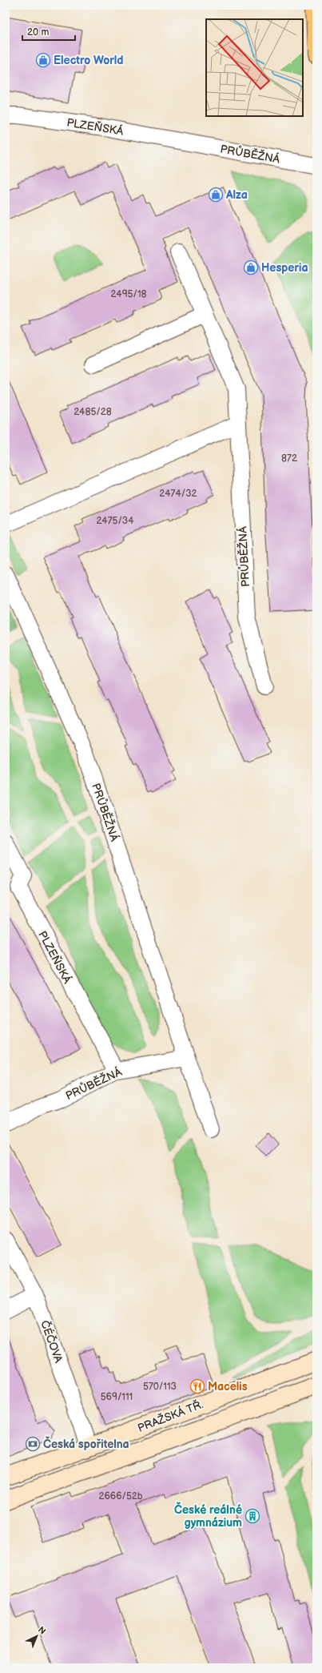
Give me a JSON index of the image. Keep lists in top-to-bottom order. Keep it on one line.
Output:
{"streets":{"street":["PLZEŇSKÁ","PRŮBĚŽNÁ","ČÉČOVA","PRAŽSKÁ TŘ."]},"crossings":[["PLZEŇSKÁ","PRŮBĚŽNÁ"],["ČÉČOVA","PRAŽSKÁ TŘ."]],"places":{"shop":["Electro World","Alza","Hesperia"],"restaurant":["Macelis"],"bank":["Česká spořitelna"],"building":["České reálné gymnázium"]},"house_numbers":["2495/18","2485/28","872","2474/32","2475/34","570/113","569/111","2666/52b"],"scale_bar":"20 m","north":"top right"}
